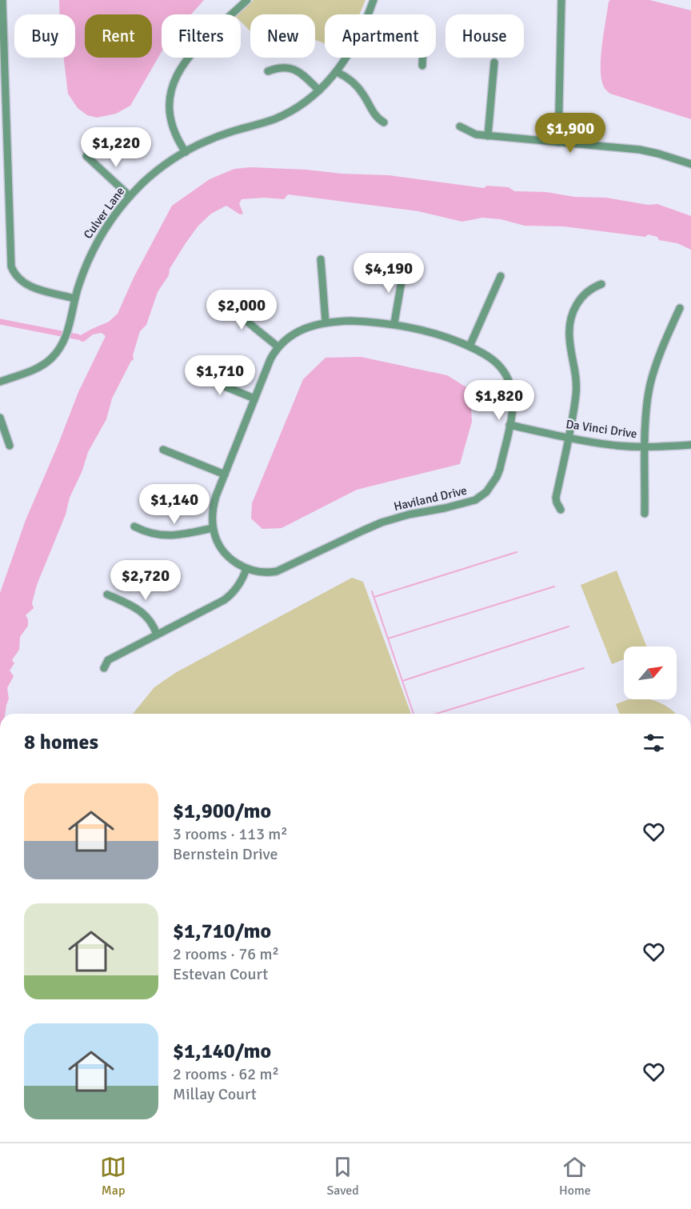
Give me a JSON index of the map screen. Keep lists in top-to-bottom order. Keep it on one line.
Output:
{"streets":{"street":["Culver Lane","Da Vinci Drive","Haviland Drive"]},"crossings":[["Da Vinci Drive","Haviland Drive"]],"north":"top right","page":{"chip":["Buy","Rent","Filters","New","Apartment","House"],"price":["$1,900","$1,220","$4,190","$2,000","$1,710","$1,820","$1,140","$2,720"],"heading":"8 homes","list":[{"name":"$1,900/mo","note":"3 rooms · 113 m² · Bernstein Drive"},{"name":"$1,710/mo","note":"2 rooms · 76 m² · Estevan Court"},{"name":"$1,140/mo","note":"2 rooms · 62 m² · Millay Court"}],"tabs":["Map","Saved","Home"]}}
